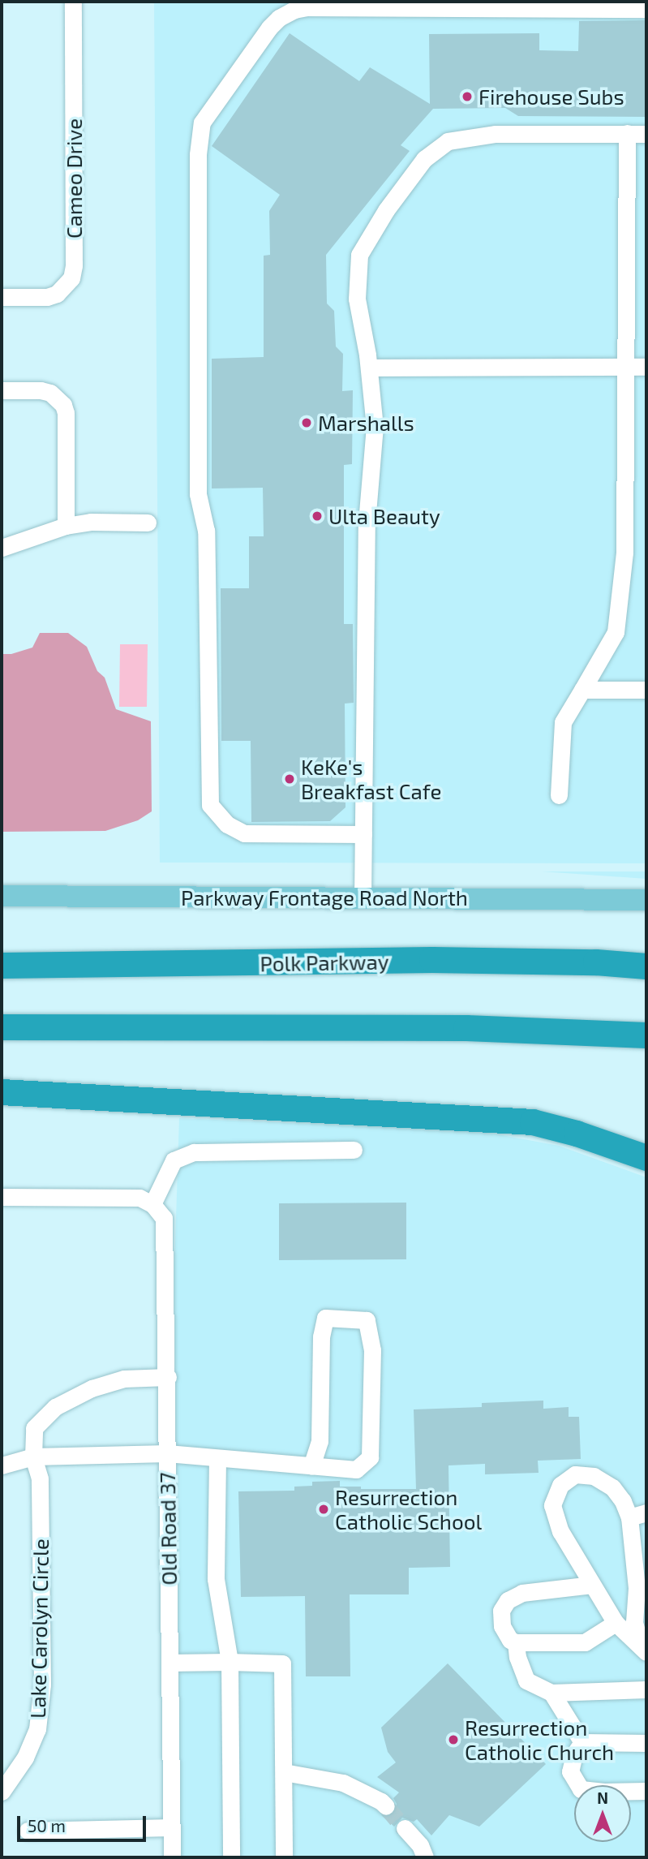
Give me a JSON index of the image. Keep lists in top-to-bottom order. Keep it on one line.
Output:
{"streets":{"highway":["Polk Parkway"],"main road":["Parkway Frontage Road North"],"street":["Cameo Drive","Old Road 37","Lake Carolyn Circle"]},"crossings":[["Old Road 37","Lake Carolyn Circle"]],"places":["Firehouse Subs","Marshalls","Ulta Beauty","KeKe's Breakfast Cafe","Resurrection Catholic School","Resurrection Catholic Church"],"scale_bar":"50 m","north":"top"}
